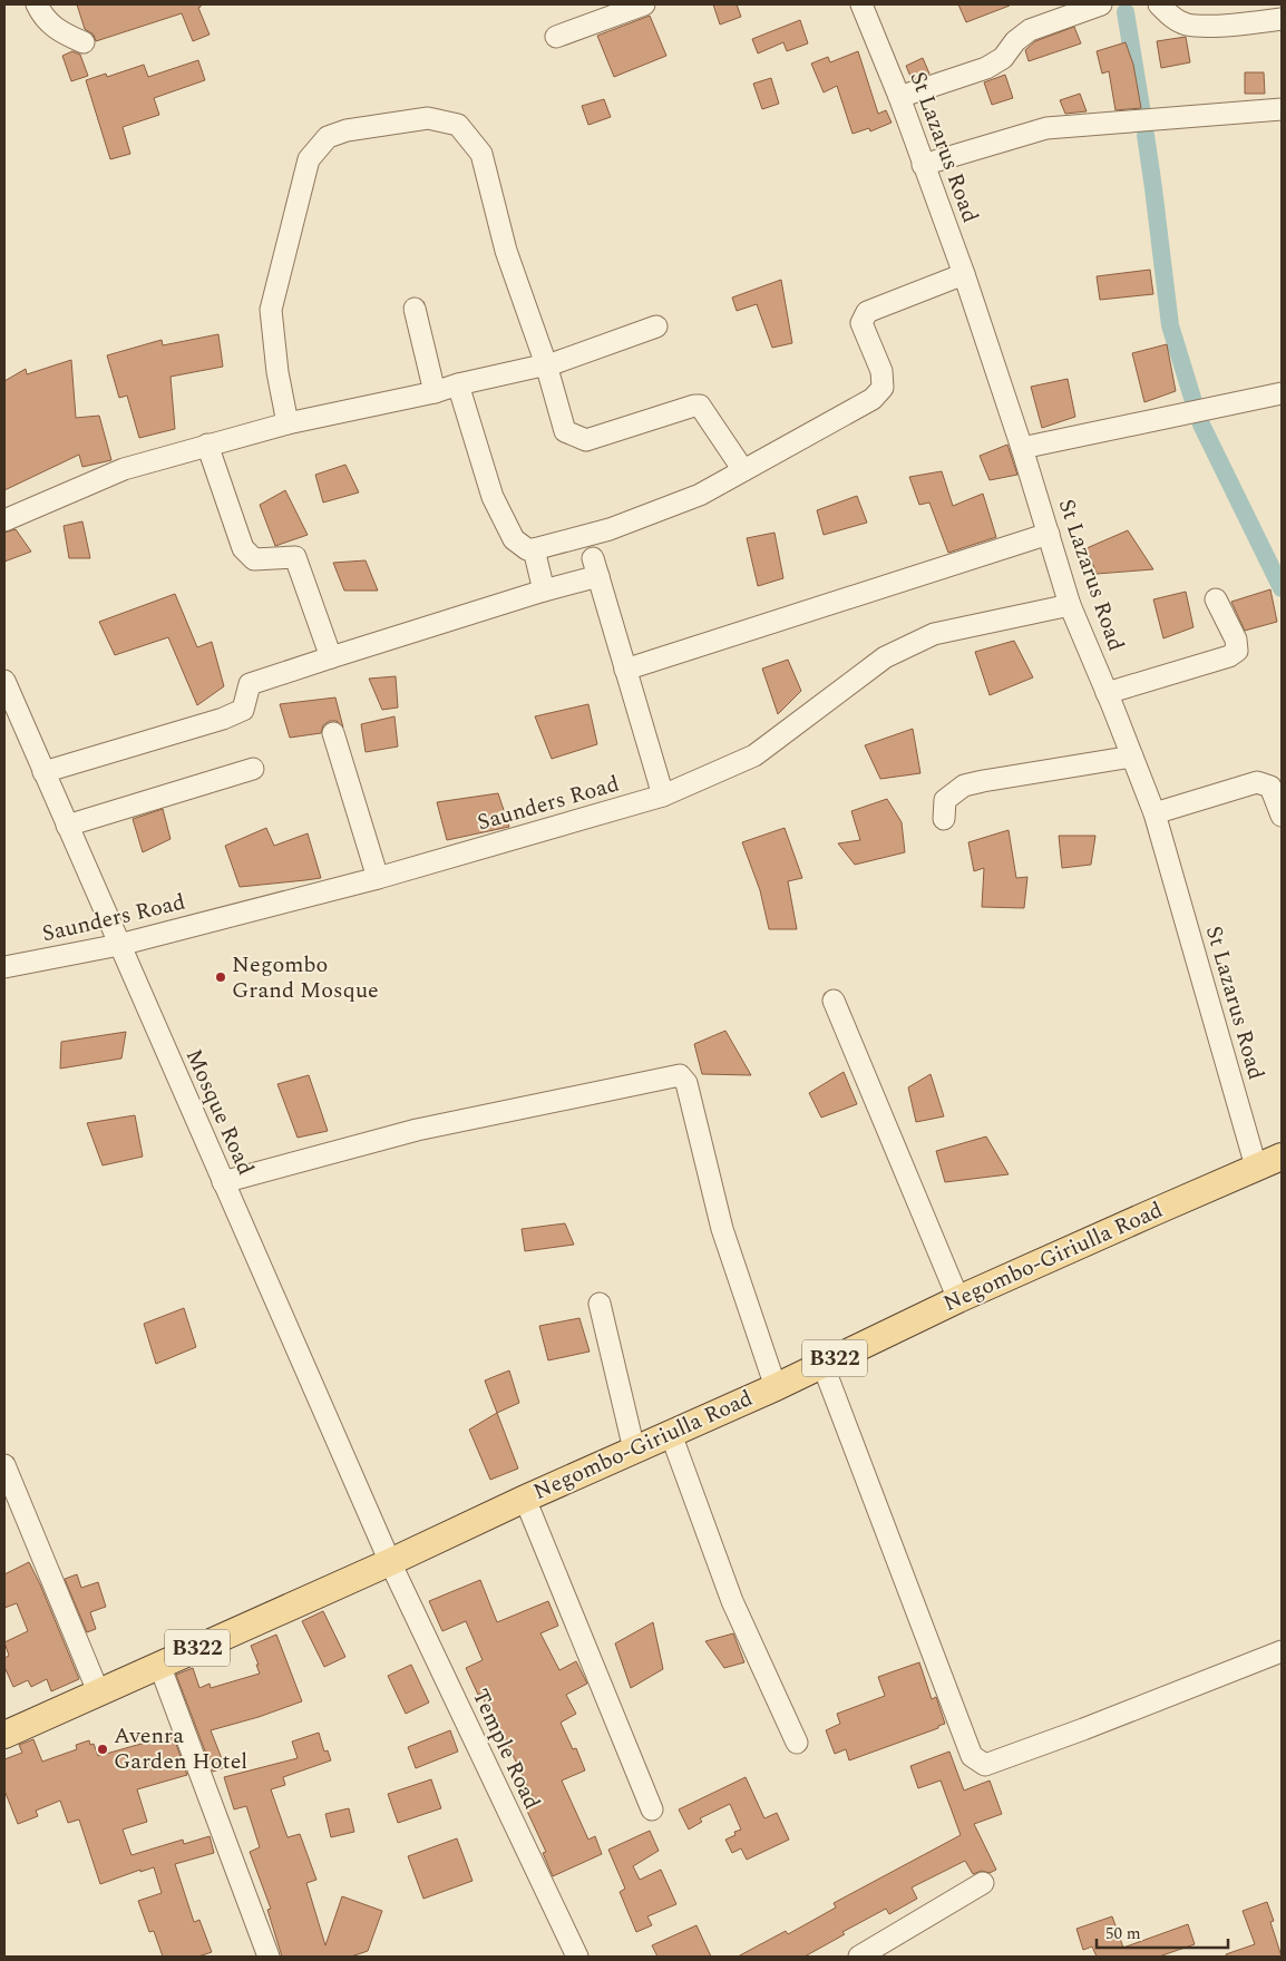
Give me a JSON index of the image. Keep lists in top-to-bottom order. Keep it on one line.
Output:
{"streets":{"main road":["Negombo-Giriulla Road","B322"],"street":["St Lazarus Road","Saunders Road","Mosque Road","Temple Road"]},"crossings":[["St Lazarus Road","Saunders Road"],["St Lazarus Road","Negombo-Giriulla Road"],["Saunders Road","Mosque Road"],["Mosque Road","Negombo-Giriulla Road"],["Mosque Road","Temple Road"],["Negombo-Giriulla Road","Temple Road"]],"places":["Negombo Grand Mosque","Avenra Garden Hotel"],"scale_bar":"50 m"}
